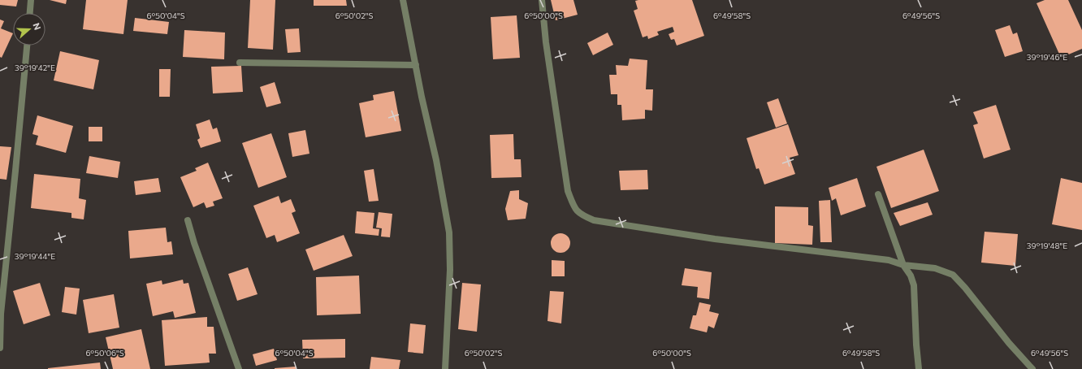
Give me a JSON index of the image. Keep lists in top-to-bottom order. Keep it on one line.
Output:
{"north":"right","coordinates":["6°50'04\"S","6°50'02\"S","6°50'00\"S","6°49'58\"S","6°49'56\"S","39°19'46\"E","39°19'42\"E","39°19'48\"E","39°19'44\"E","6°50'06\"S"]}
